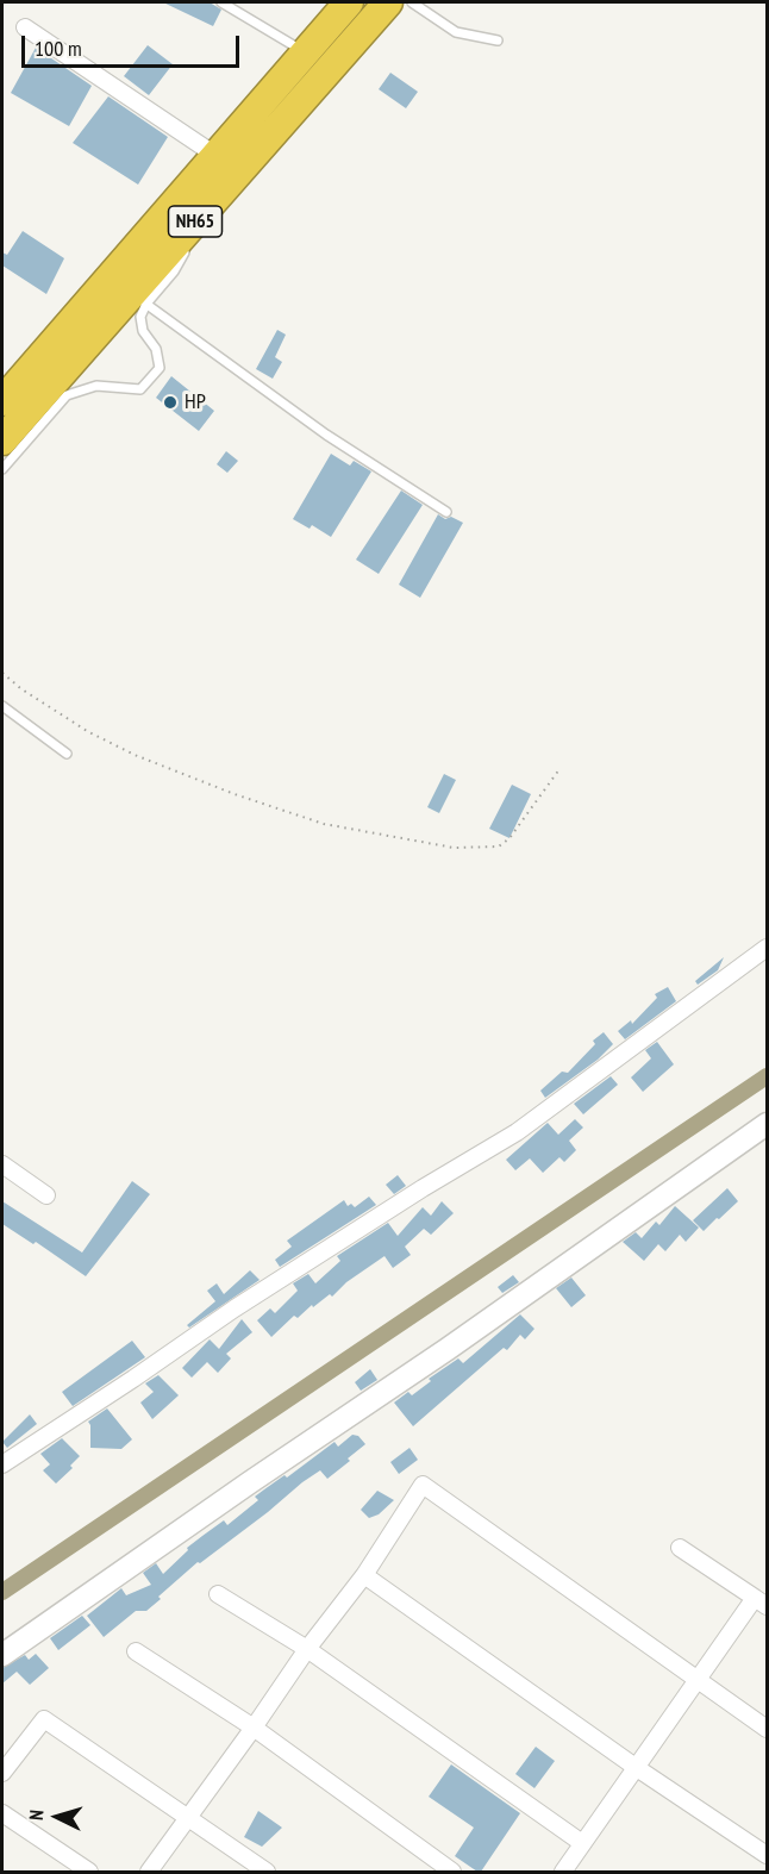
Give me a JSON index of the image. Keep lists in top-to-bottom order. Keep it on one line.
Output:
{"streets":{"highway":["NH65"]},"places":["HP"],"scale_bar":"100 m","north":"left"}
